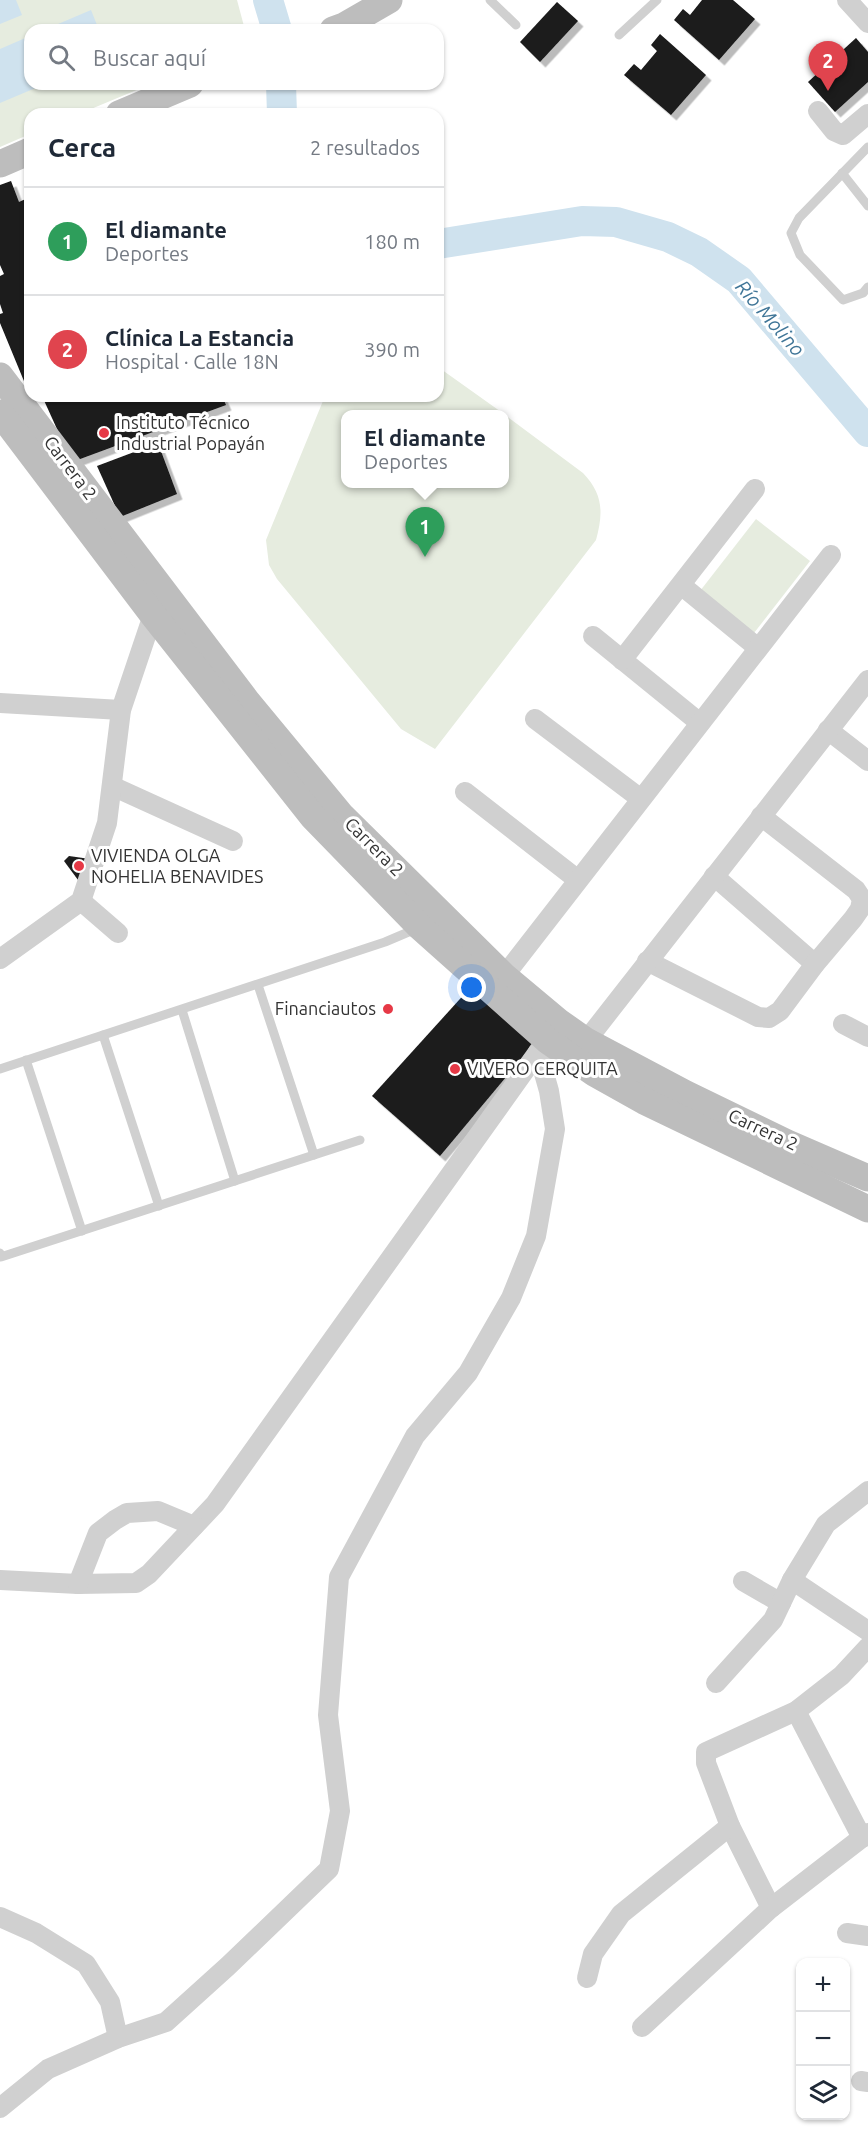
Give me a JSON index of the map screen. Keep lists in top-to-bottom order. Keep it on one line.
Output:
{"streets":{"main road":["Carrera 2"]},"water":["Río Molino"],"places":["Instituto Técnico Industrial Popayán","VIVIENDA OLGA NOHELIA BENAVIDES","Financiautos","VIVERO CERQUITA"],"page":{"search":"Buscar aquí","pins":["2","1"],"heading":["Cerca","2 resultados"],"list":[{"mark":"1","name":"El diamante","note":"Deportes","value":"180 m"},{"mark":"2","name":"Clínica La Estancia","note":"Hospital · Calle 18N","value":"390 m"}],"popup":["El diamante","Deportes"],"map_buttons":["+","−"]}}
